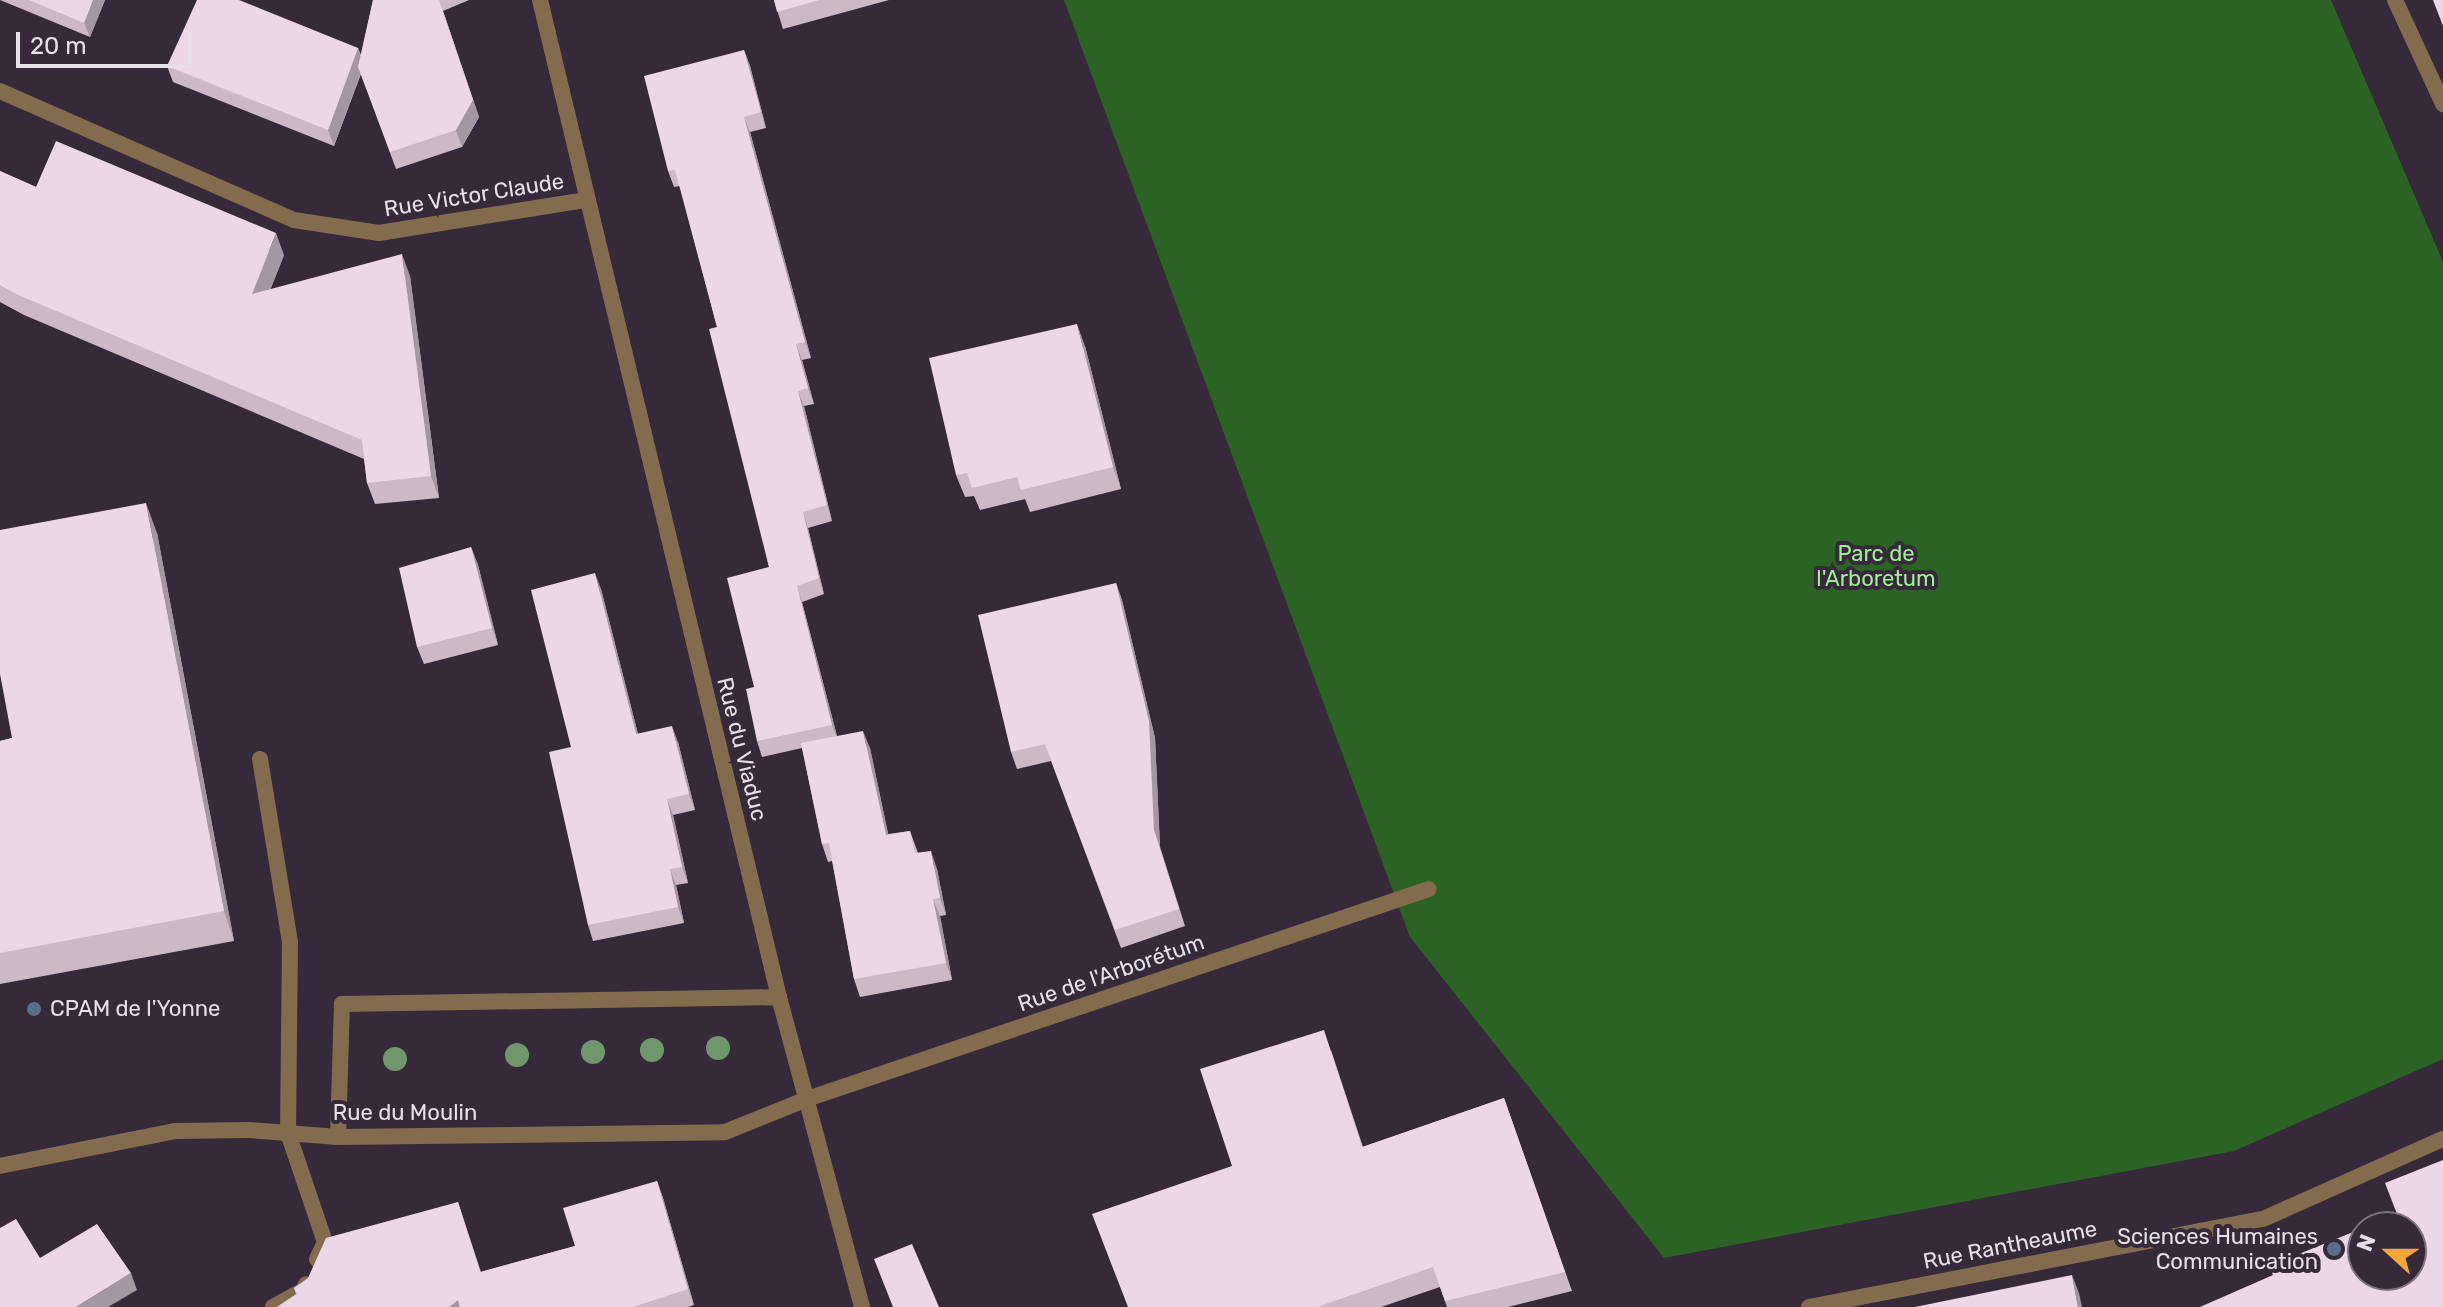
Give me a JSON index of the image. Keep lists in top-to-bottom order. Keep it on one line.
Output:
{"streets":{"street":["Rue Victor Claude","Rue du Viaduc","Rue de l'Arborétum","Rue du Moulin","Rue Rantheaume"]},"crossings":[["Rue Victor Claude","Rue du Viaduc"],["Rue du Viaduc","Rue de l'Arborétum"],["Rue du Viaduc","Rue du Moulin"],["Rue de l'Arborétum","Rue du Moulin"]],"parks":["Parc de l'Arboretum"],"places":["CPAM de l'Yonne","Sciences Humaines Communication"],"scale_bar":"20 m","north":"left"}
